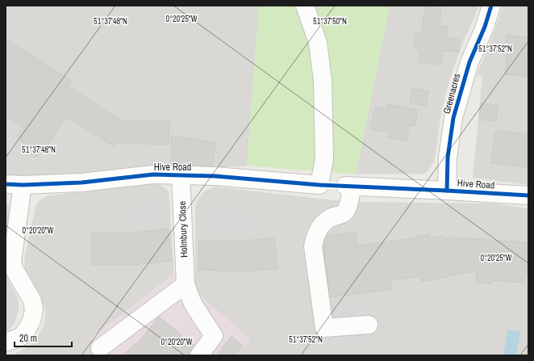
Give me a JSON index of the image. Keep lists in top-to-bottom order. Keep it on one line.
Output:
{"streets":{"street":["Greenacres","Hive Road","Holmbury Close"]},"crossings":[["Greenacres","Hive Road"],["Hive Road","Holmbury Close"]],"scale_bar":"20 m","coordinates":["0°20'25\"W","51°37'50\"N","51°37'48\"N","51°37'52\"N","0°20'20\"W"]}
